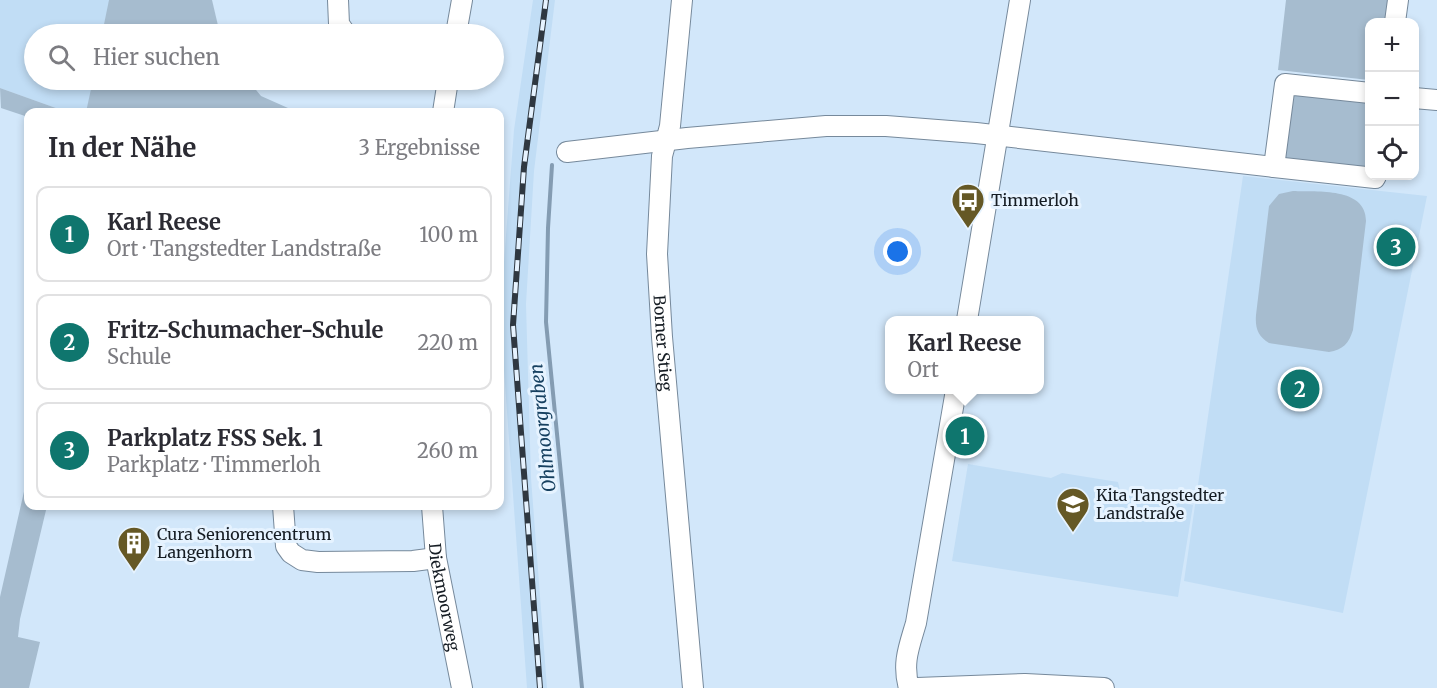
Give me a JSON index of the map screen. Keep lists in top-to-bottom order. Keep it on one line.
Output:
{"streets":{"street":["Borner Stieg","Diekmoorweg"]},"water":["Ohlmoorgraben"],"places":{"bus stop":["Timmerloh"],"school or university":["Kita Tangstedter Landstraße"],"building":["Cura Seniorencentrum Langenhorn"]},"page":{"map_buttons":["+","−"],"search":"Hier suchen","heading":["In der Nähe","3 Ergebnisse"],"list":[{"mark":"1","name":"Karl Reese","note":"Ort · Tangstedter Landstraße","value":"100 m"},{"mark":"2","name":"Fritz-Schumacher-Schule","note":"Schule","value":"220 m"},{"mark":"3","name":"Parkplatz FSS Sek. 1","note":"Parkplatz · Timmerloh","value":"260 m"}],"pins":["3","2","1"],"popup":["Karl Reese","Ort"]}}
